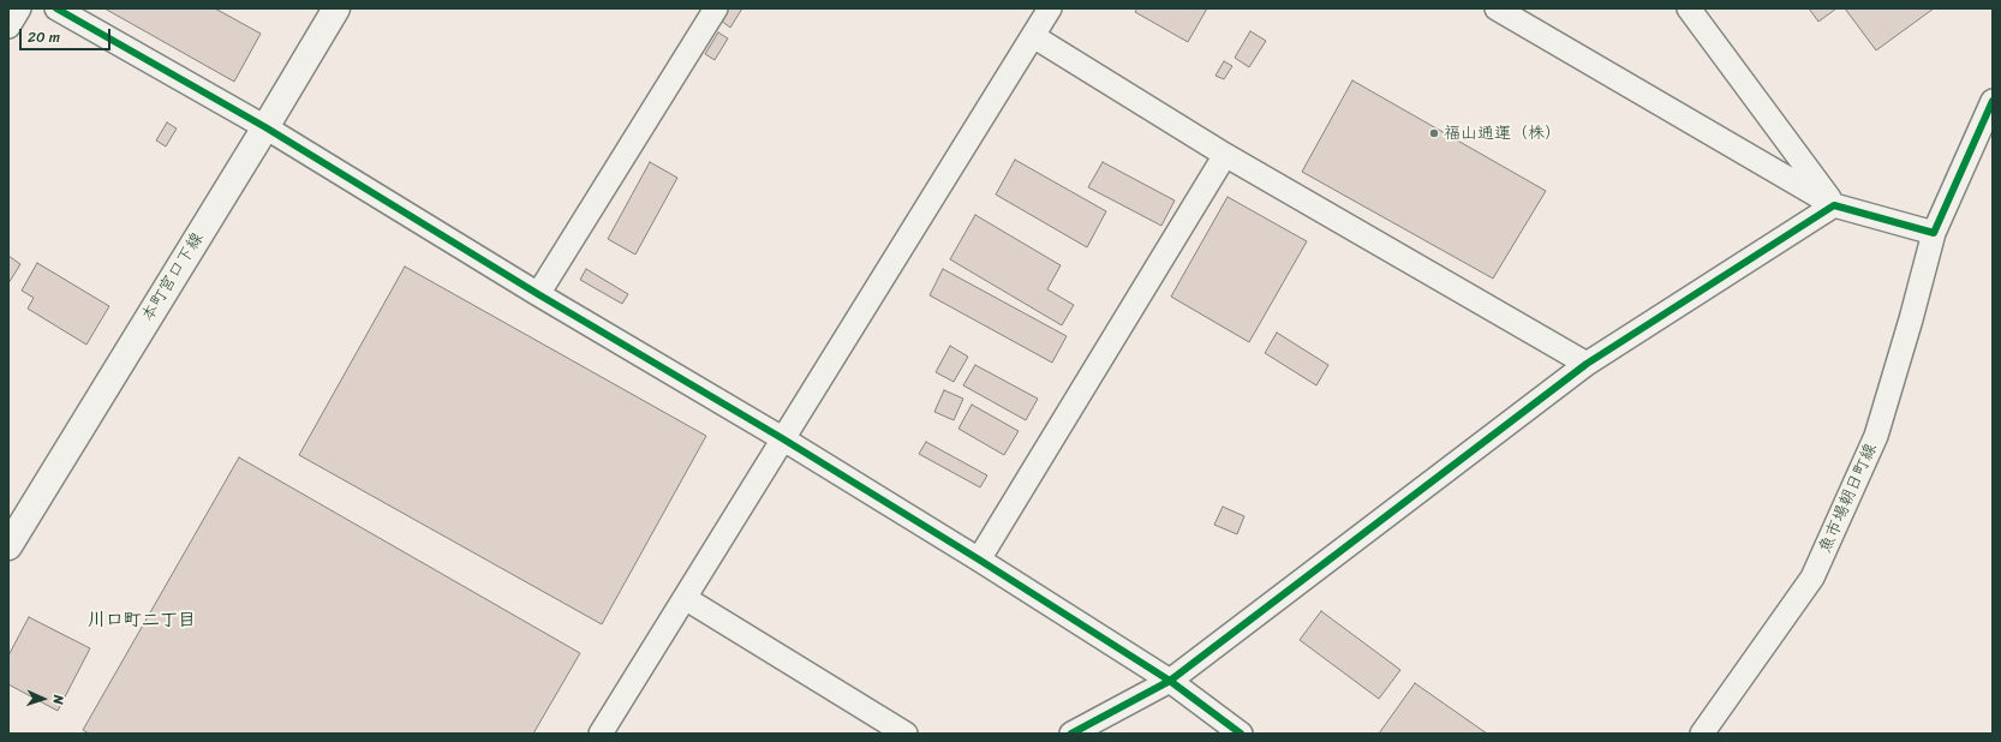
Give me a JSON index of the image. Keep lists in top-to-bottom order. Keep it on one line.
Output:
{"streets":{"street":["本町宮口下線","魚市場朝日町線"]},"districts":["川口町二丁目"],"places":["福山通運（株）"],"scale_bar":"20 m","north":"right"}
